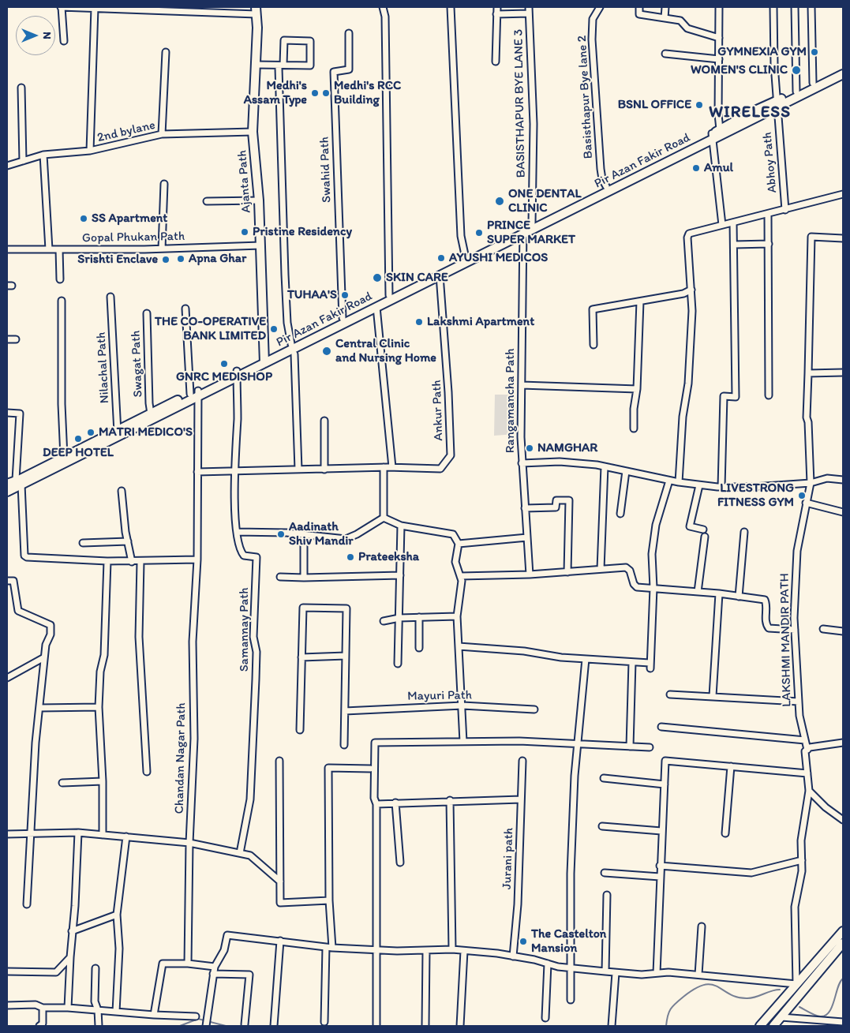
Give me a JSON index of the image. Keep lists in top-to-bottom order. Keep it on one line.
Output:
{"streets":{"main road":["Pir Azan Fakir Road","Ajanta Path"],"street":["Basisthapur Bye lane 2","BASISTHAPUR BYE LANE 3","2nd bylane","Abhoy Path","Swahid Path","Gopal Phukan Path","Swagat Path","Nilachal Path","Rangamancha Path","Ankur Path","Samannay Path","LAKSHMI MANDIR PATH","Mayuri Path","Chandan Nagar Path","Jurani path"]},"crossings":[["Basisthapur Bye lane 2","Pir Azan Fakir Road"],["BASISTHAPUR BYE LANE 3","Pir Azan Fakir Road"],["2nd bylane","Ajanta Path"],["Pir Azan Fakir Road","Abhoy Path"],["Pir Azan Fakir Road","Swahid Path"],["Pir Azan Fakir Road","Ajanta Path"],["Pir Azan Fakir Road","Swagat Path"],["Pir Azan Fakir Road","Nilachal Path"],["Pir Azan Fakir Road","Rangamancha Path"],["Pir Azan Fakir Road","Ankur Path"],["Pir Azan Fakir Road","Samannay Path"],["Pir Azan Fakir Road","Chandan Nagar Path"],["Ajanta Path","Gopal Phukan Path"]],"districts":["WIRELESS"],"places":["GYMNEXIA GYM","WOMEN'S CLINIC","Medhi's Assam Type","Medhi's RCC Building","BSNL OFFICE","Amul","ONE DENTAL CLINIC","SS Apartment","Pristine Residency","PRINCE SUPER MARKET","AYUSHI MEDICOS","Apna Ghar","Srishti Enclave","SKIN CARE","TUHAA'S","Lakshmi Apartment","THE CO-OPERATIVE BANK LIMITED","Central Clinic and Nursing Home","GNRC MEDISHOP","MATRI MEDICO'S","DEEP HOTEL","NAMGHAR","LIVESTRONG FITNESS GYM","Aadinath Shiv Mandir","Prateeksha","The Castelton Mansion"],"north":"right"}
